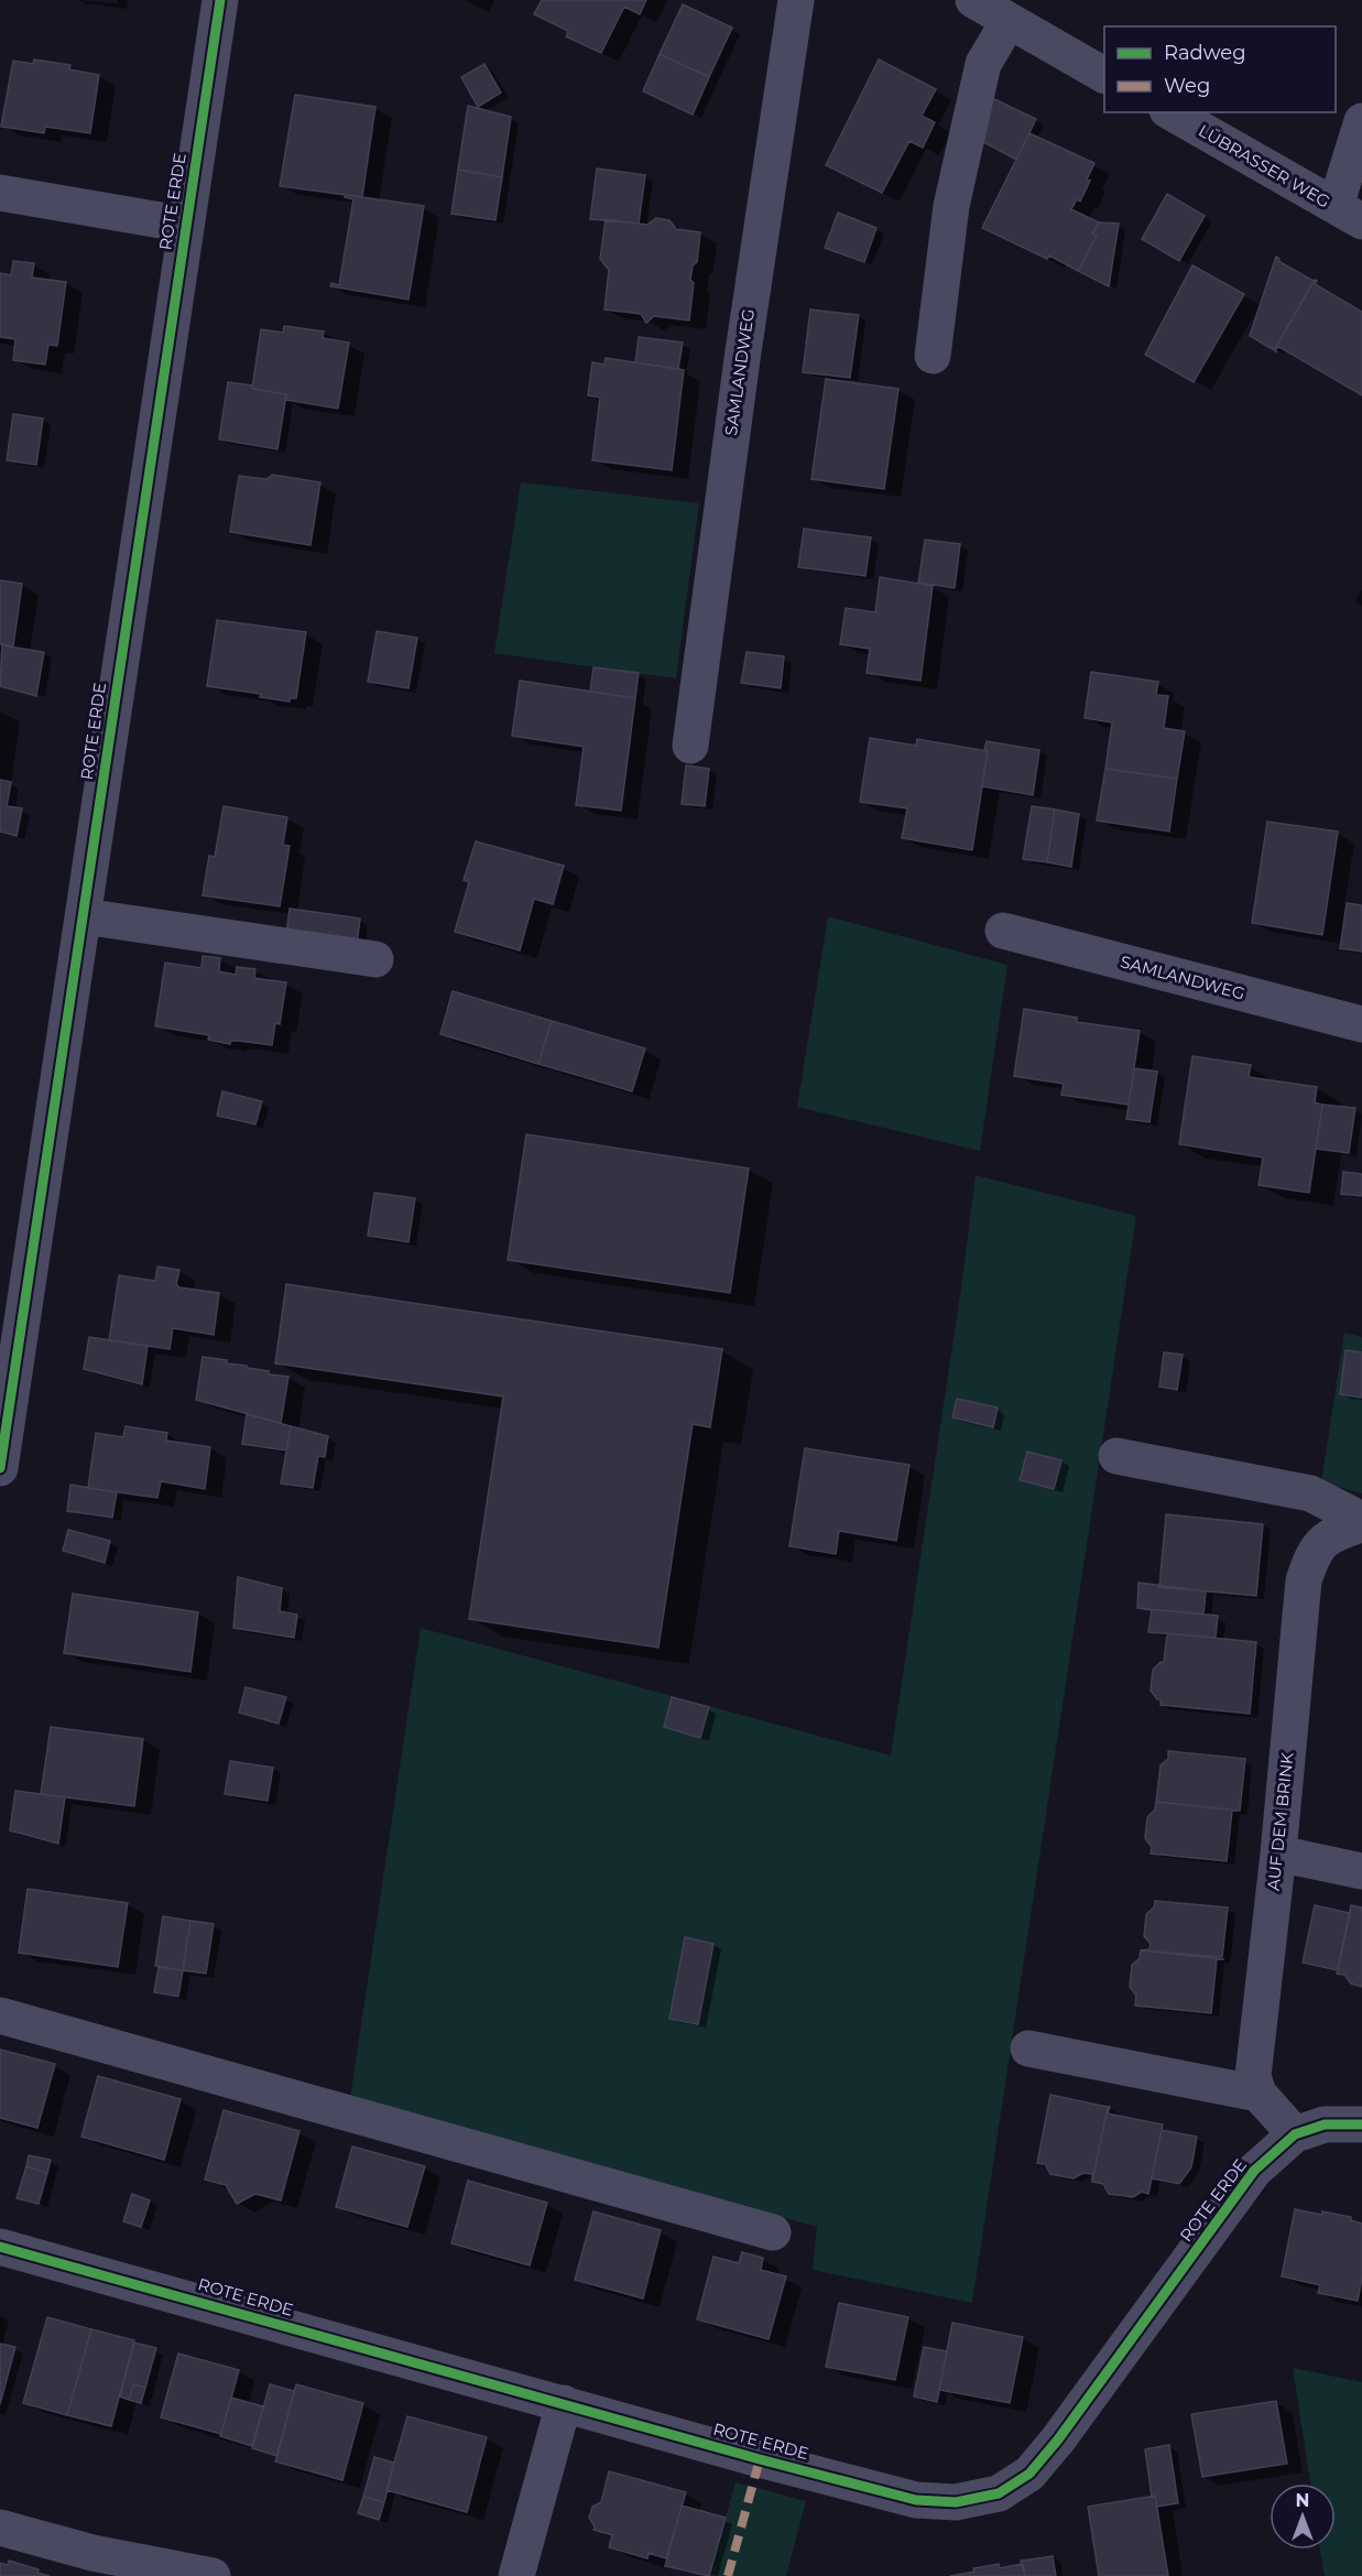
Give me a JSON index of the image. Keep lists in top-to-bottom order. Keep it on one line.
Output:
{"streets":{"street":["LÜBRASSER WEG","ROTE ERDE","SAMLANDWEG","AUF DEM BRINK"]},"legend":["Radweg","Weg"],"north":"top"}
